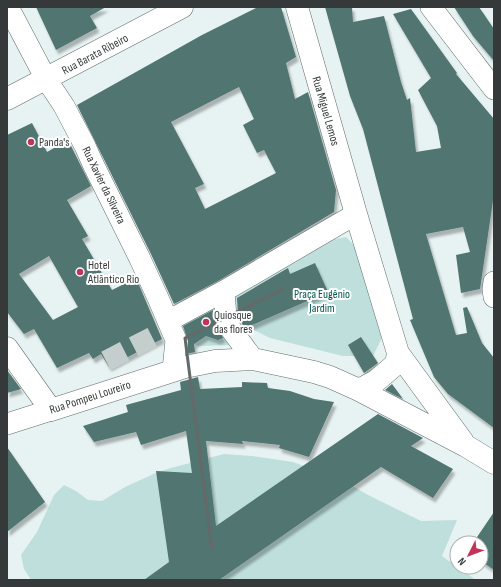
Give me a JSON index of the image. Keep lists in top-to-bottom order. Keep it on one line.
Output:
{"streets":{"main road":["Rua Barata Ribeiro","Rua Miguel Lemos","Rua Pompeu Loureiro"],"street":["Rua Xavier da Silveira"]},"crossings":[["Rua Barata Ribeiro","Rua Xavier da Silveira"],["Rua Xavier da Silveira","Rua Pompeu Loureiro"]],"parks":["Praça Eugênio Jardim"],"places":["Panda's","Hotel Atlântico Rio","Quiosque das flores"],"north":"bottom left"}
